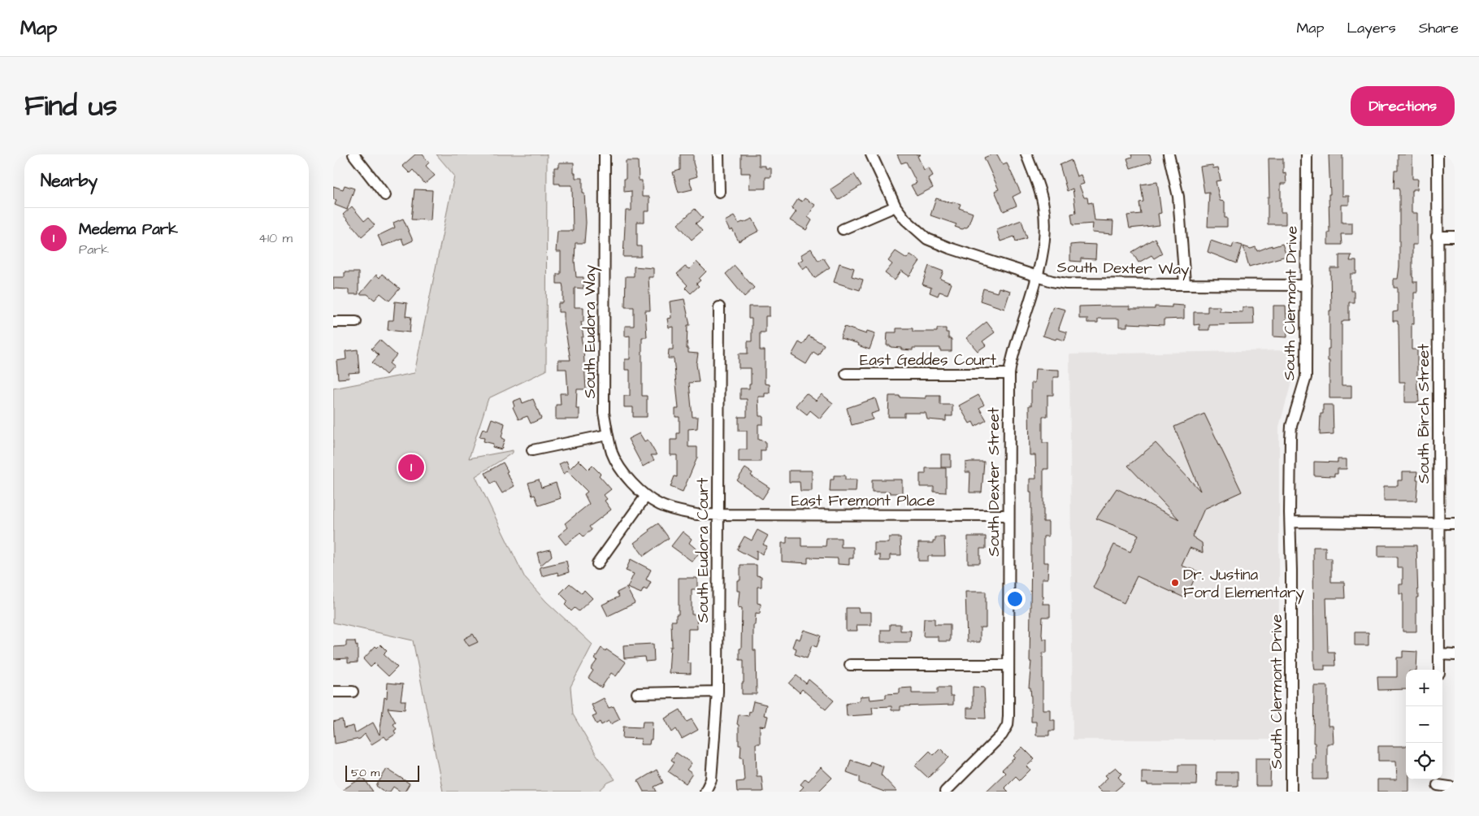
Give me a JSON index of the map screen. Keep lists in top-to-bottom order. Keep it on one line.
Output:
{"streets":{"street":["South Dexter Way","South Clermont Drive","South Eudora Way","East Geddes Court","South Birch Street","South Dexter Street","East Fremont Place","South Eudora Court"]},"crossings":[["South Dexter Way","South Clermont Drive"],["South Dexter Way","South Dexter Street"],["South Eudora Way","East Fremont Place"],["South Eudora Way","South Eudora Court"],["East Geddes Court","South Dexter Street"],["South Dexter Street","East Fremont Place"],["East Fremont Place","South Eudora Court"]],"places":["Dr. Justina Ford Elementary"],"scale_bar":"50 m","page":{"header":"Map","nav":["Map","Layers","Share"],"title":"Find us","buttons":"Directions","heading":"Nearby","list":[{"mark":"1","name":"Medema Park","note":"Park","value":"410 m"}],"pins":"1","map_buttons":["+","−"],"scale":"50 m"}}
